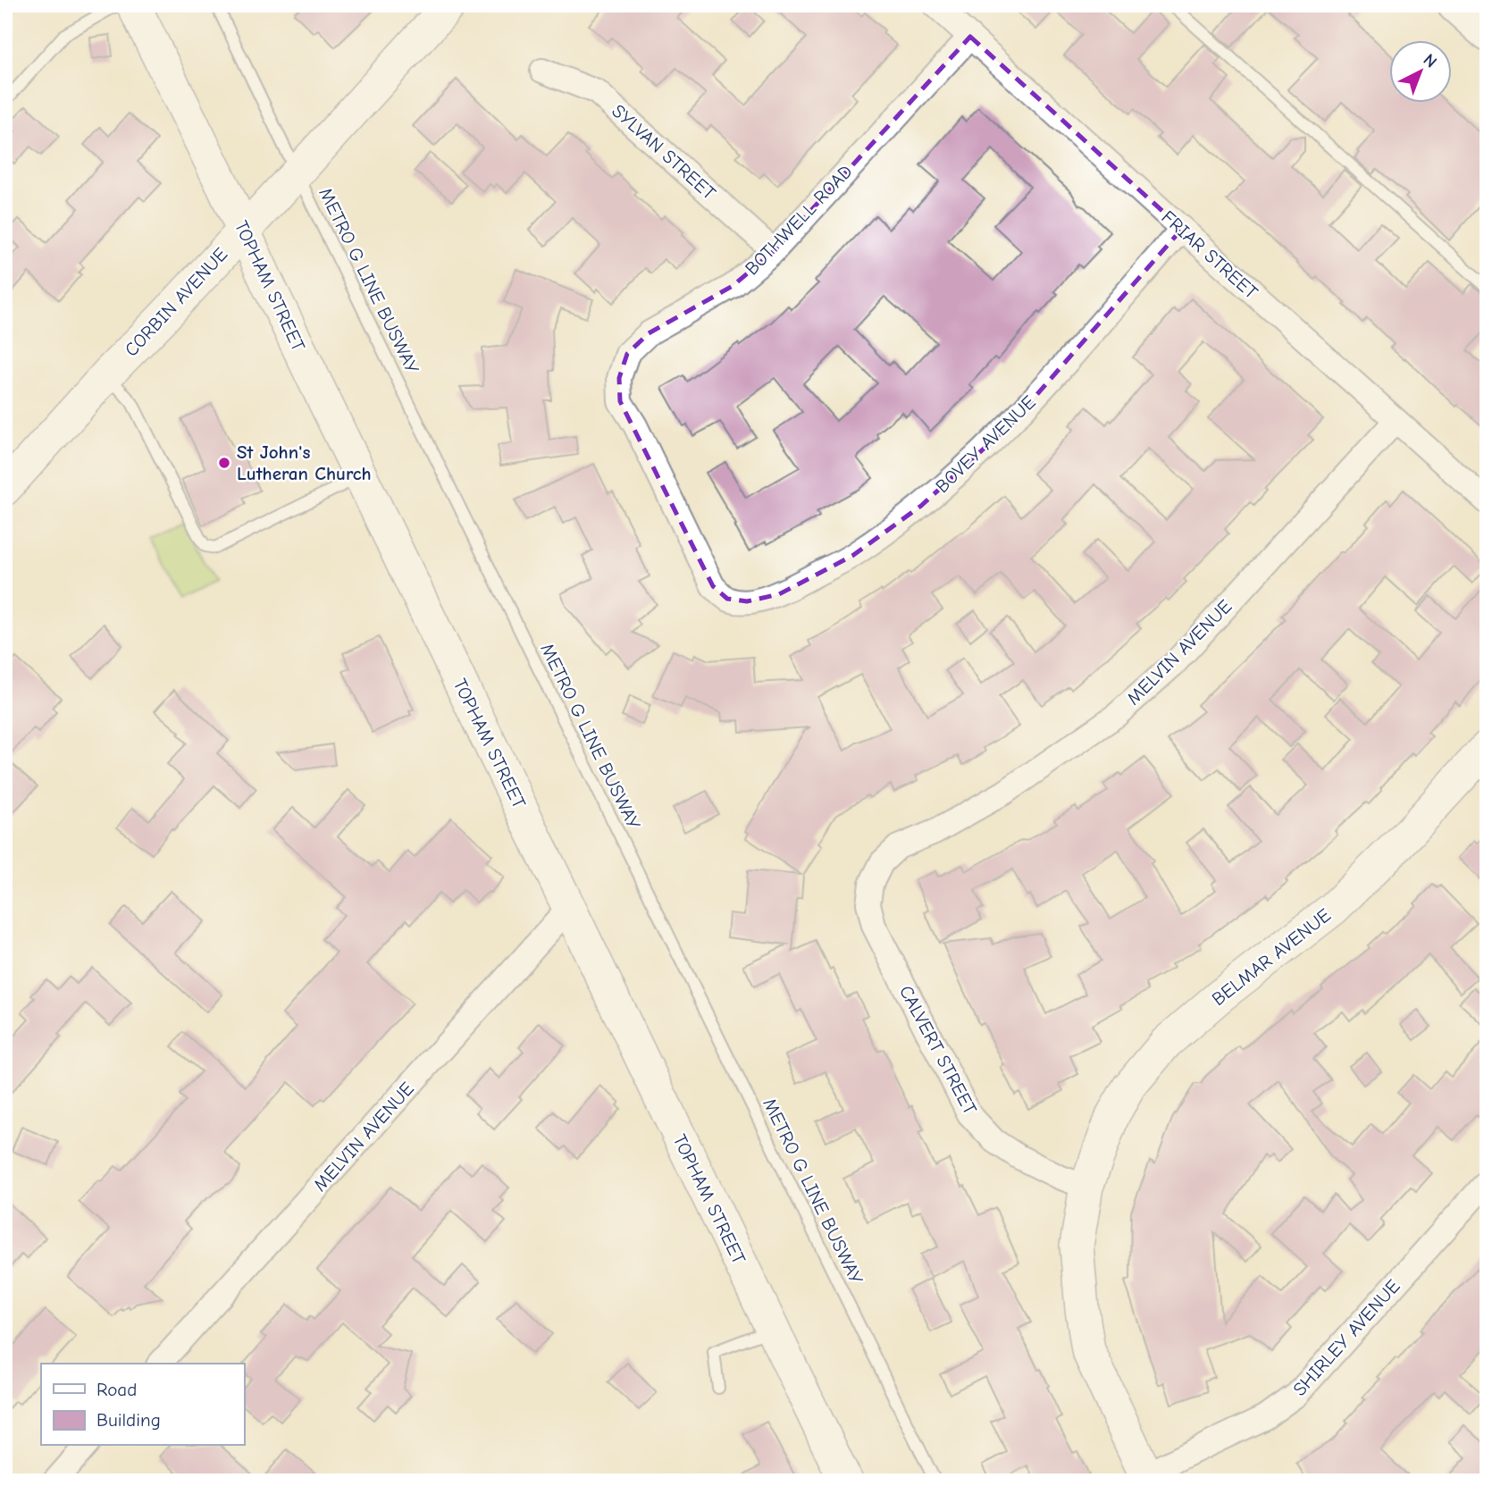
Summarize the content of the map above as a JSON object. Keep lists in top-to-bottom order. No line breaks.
{"streets":{"main road":["TOPHAM STREET","CORBIN AVENUE","BELMAR AVENUE"],"street":["SYLVAN STREET","BOTHWELL ROAD","FRIAR STREET","BOVEY AVENUE","MELVIN AVENUE","CALVERT STREET","SHIRLEY AVENUE"],"lane":["METRO G LINE BUSWAY"]},"crossings":[["SYLVAN STREET","BOTHWELL ROAD"],["BOTHWELL ROAD","FRIAR STREET"],["BOTHWELL ROAD","BOVEY AVENUE"],["FRIAR STREET","BOVEY AVENUE"],["FRIAR STREET","MELVIN AVENUE"],["METRO G LINE BUSWAY","CORBIN AVENUE"],["TOPHAM STREET","CORBIN AVENUE"],["TOPHAM STREET","MELVIN AVENUE"],["MELVIN AVENUE","CALVERT STREET"],["BELMAR AVENUE","CALVERT STREET"]],"places":["St John's Lutheran Church"],"legend":["Road","Building"],"north":"top right"}
